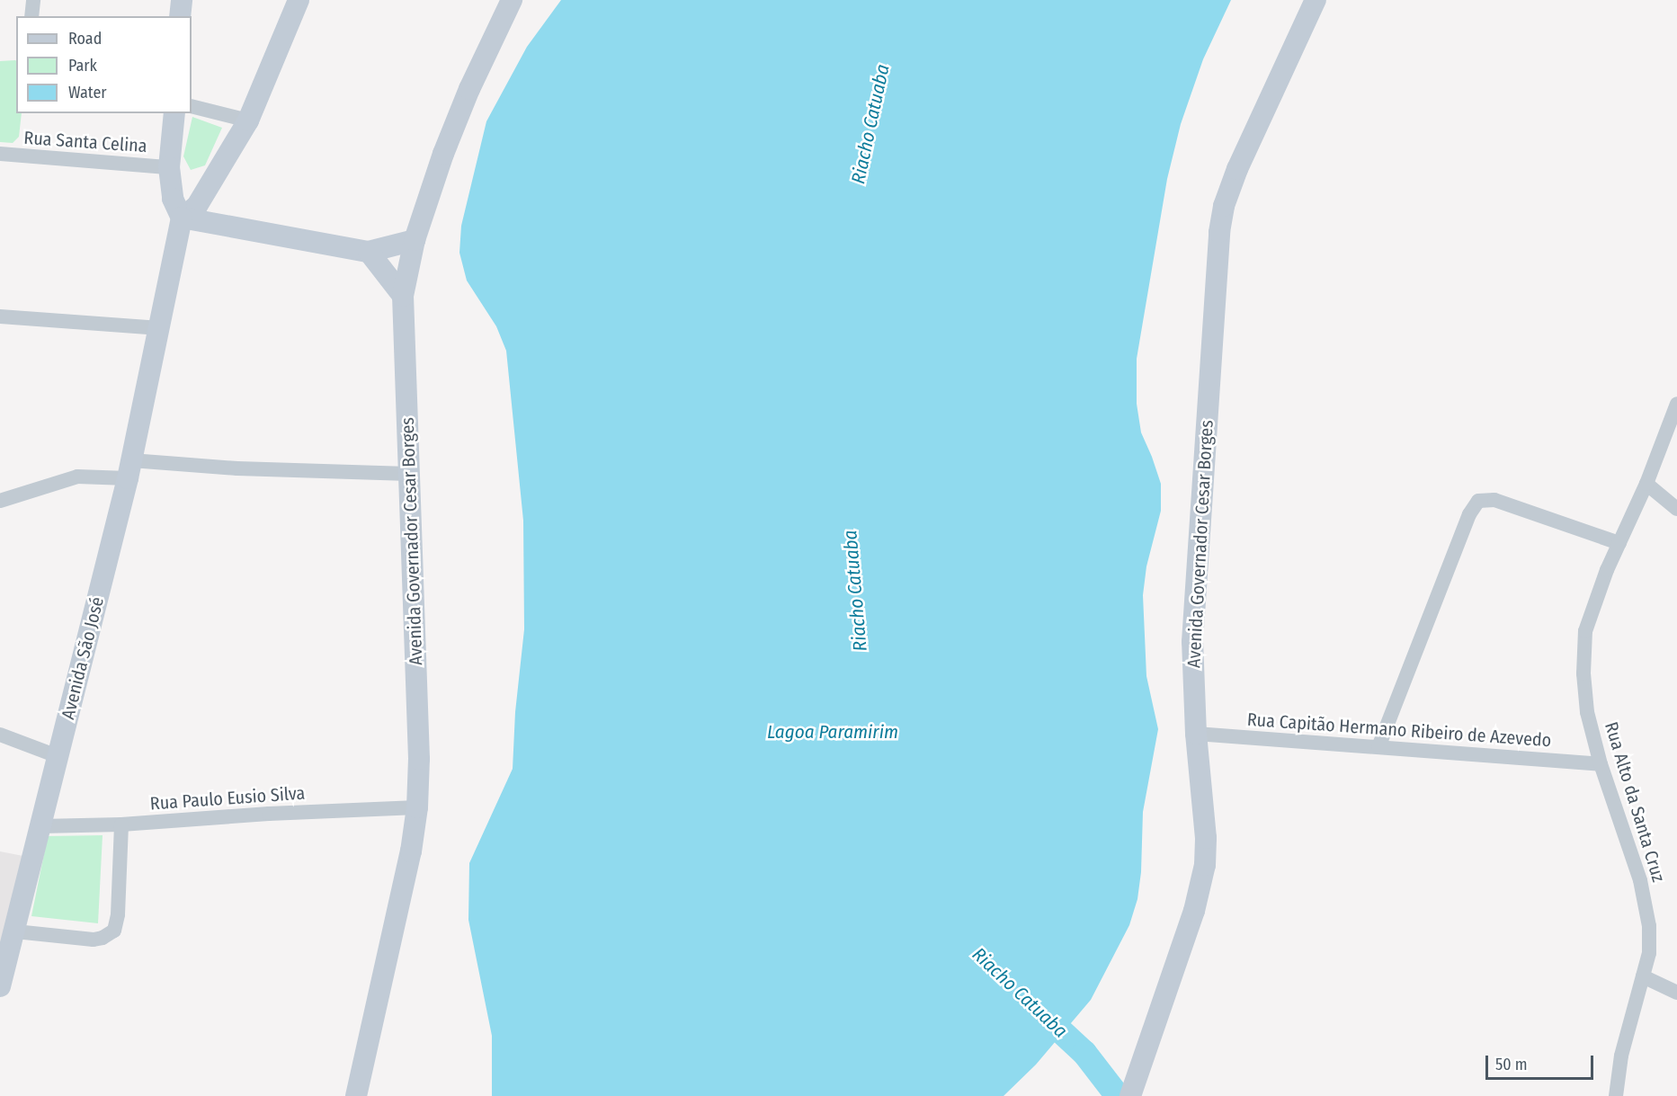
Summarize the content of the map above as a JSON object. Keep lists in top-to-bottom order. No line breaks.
{"streets":{"street":["Rua Santa Celina","Avenida Governador Cesar Borges","Avenida São José","Rua Capitão Hermano Ribeiro de Azevedo","Rua Paulo Eusio Silva","Rua Alto da Santa Cruz"]},"crossings":[["Avenida Governador Cesar Borges","Rua Capitão Hermano Ribeiro de Azevedo"],["Avenida Governador Cesar Borges","Rua Paulo Eusio Silva"],["Avenida São José","Rua Paulo Eusio Silva"],["Rua Capitão Hermano Ribeiro de Azevedo","Rua Alto da Santa Cruz"]],"water":["Riacho Catuaba","Lagoa Paramirim"],"legend":["Road","Park","Water"],"scale_bar":"50 m"}
